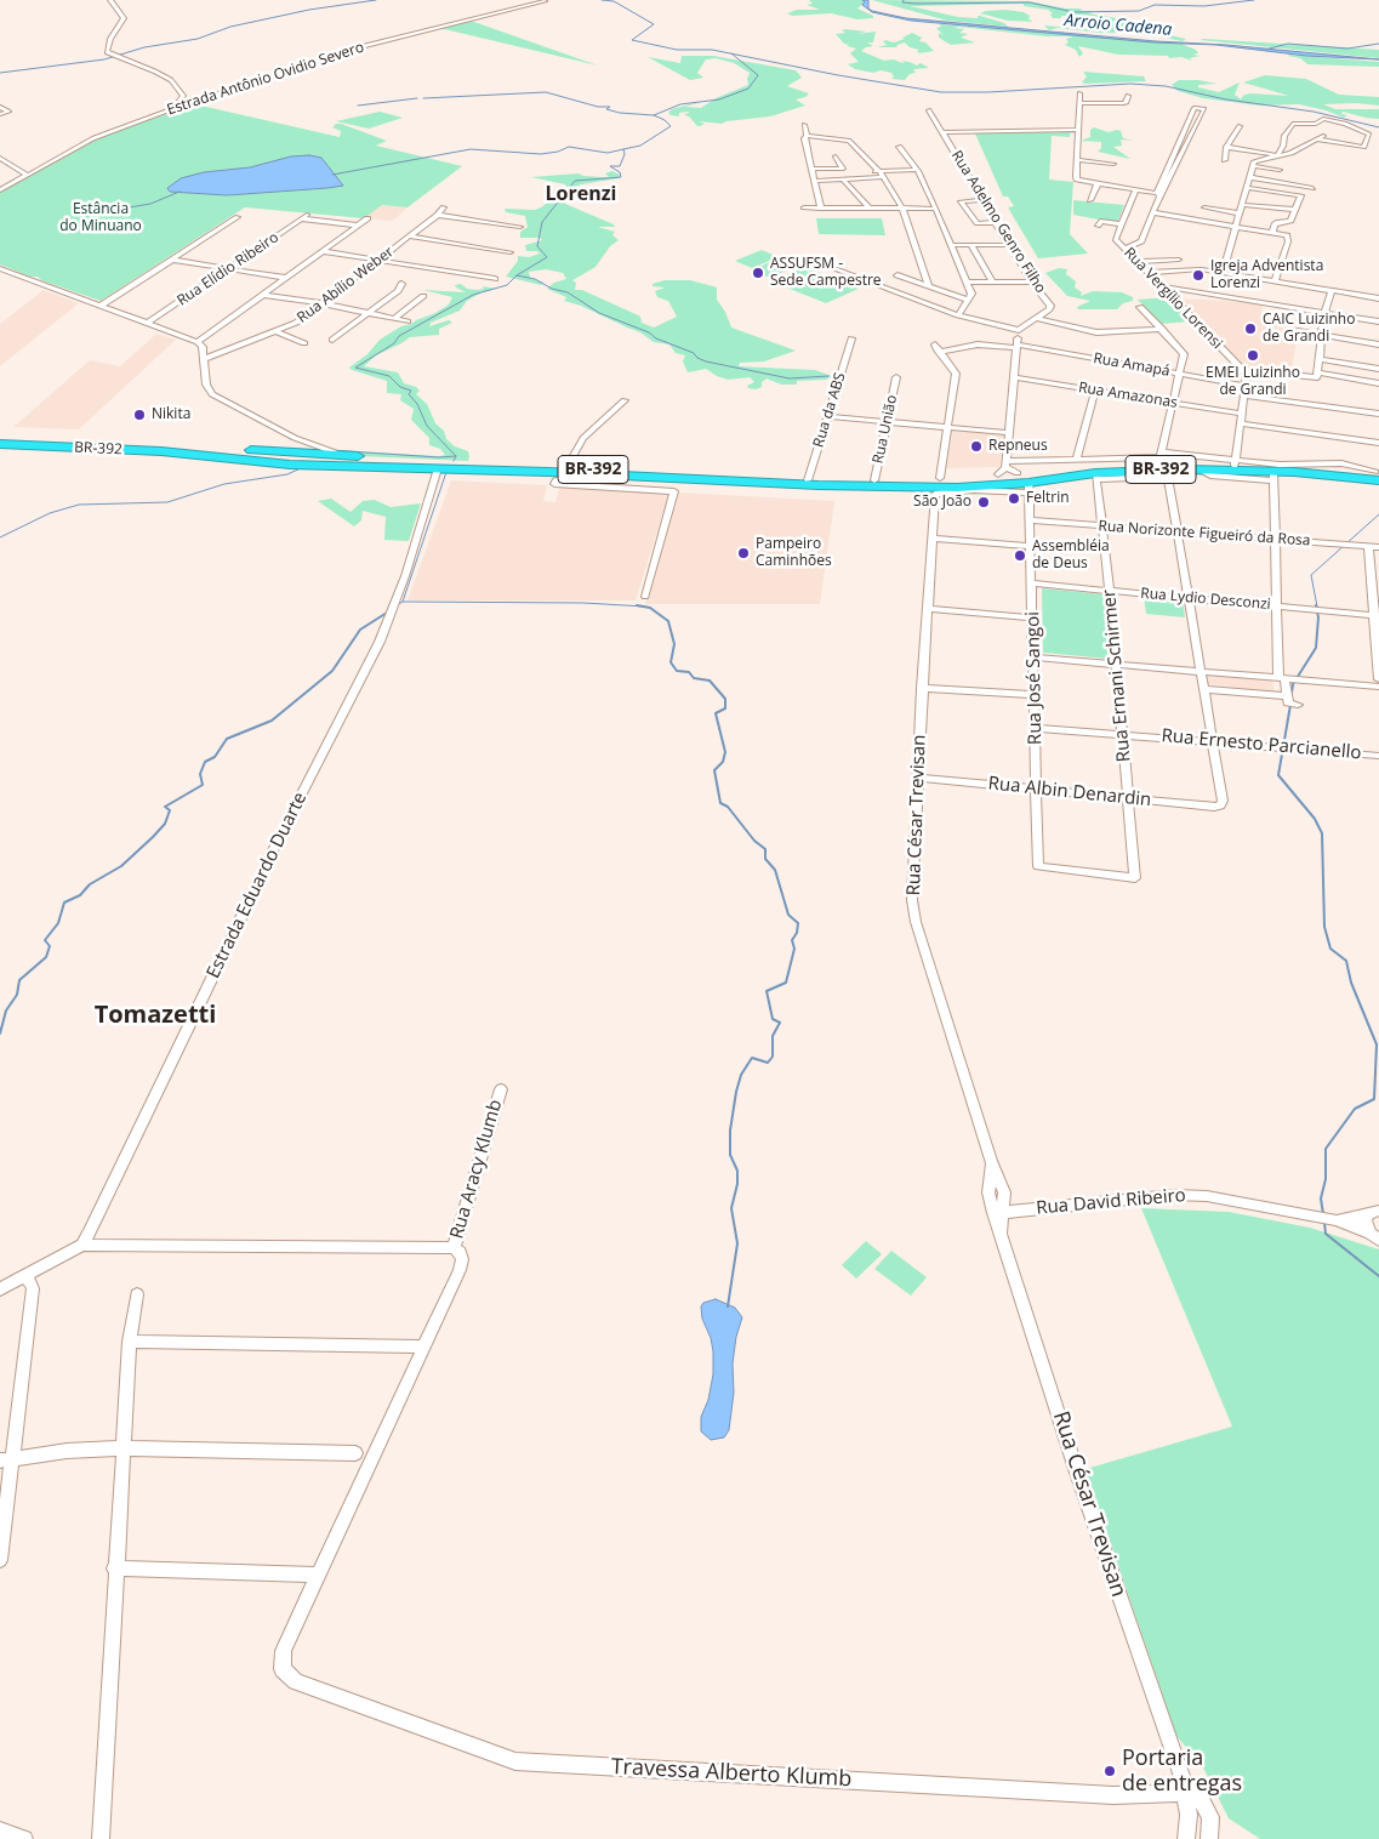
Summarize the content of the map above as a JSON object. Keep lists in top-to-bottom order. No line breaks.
{"streets":{"highway":["BR-392"],"street":["Estrada Antônio Ovidio Severo","Rua Adelmo Genro Filho","Rua Elídio Ribeiro","Rua Abílio Weber","Rua Vergílio Lorensi","Rua Amapá","Rua Amazonas","Rua da ABS","Rua União","Rua Norizonte Figueiró da Rosa","Rua Lydio Desconzi","Rua Ernani Schirmer","Rua José Sangoi","Rua Ernesto Parcianello","Rua Albin Denardin","Rua César Trevisan","Estrada Eduardo Duarte","Rua Aracy Klumb","Rua David Ribeiro","Travessa Alberto Klumb"]},"crossings":[["Rua Amapá","Rua César Trevisan"],["Rua da ABS","BR-392"],["Rua União","BR-392"],["BR-392","Rua Ernani Schirmer"],["BR-392","Rua José Sangoi"],["BR-392","Rua César Trevisan"],["BR-392","Estrada Eduardo Duarte"],["Rua Norizonte Figueiró da Rosa","Rua Ernani Schirmer"],["Rua Norizonte Figueiró da Rosa","Rua José Sangoi"],["Rua Lydio Desconzi","Rua Ernani Schirmer"],["Rua Lydio Desconzi","Rua José Sangoi"],["Rua Ernani Schirmer","Rua José Sangoi"],["Rua Ernani Schirmer","Rua Ernesto Parcianello"],["Rua Ernani Schirmer","Rua Albin Denardin"],["Rua José Sangoi","Rua Ernesto Parcianello"],["Rua José Sangoi","Rua Albin Denardin"],["Rua Ernesto Parcianello","Rua Albin Denardin"],["Rua Albin Denardin","Rua César Trevisan"],["Rua César Trevisan","Rua David Ribeiro"],["Rua César Trevisan","Travessa Alberto Klumb"]],"districts":["Lorenzi","Tomazetti"],"water":["Arroio Cadena"],"parks":["Estância do Minuano"],"places":["ASSUFSM - Sede Campestre","Igreja Adventista Lorenzi","CAIC Luizinho de Grandi","EMEI Luizinho de Grandi","Nikita","Repneus","Feltrin","São João","Pampeiro Caminhões","Assembléia de Deus","Portaria de entregas"]}
